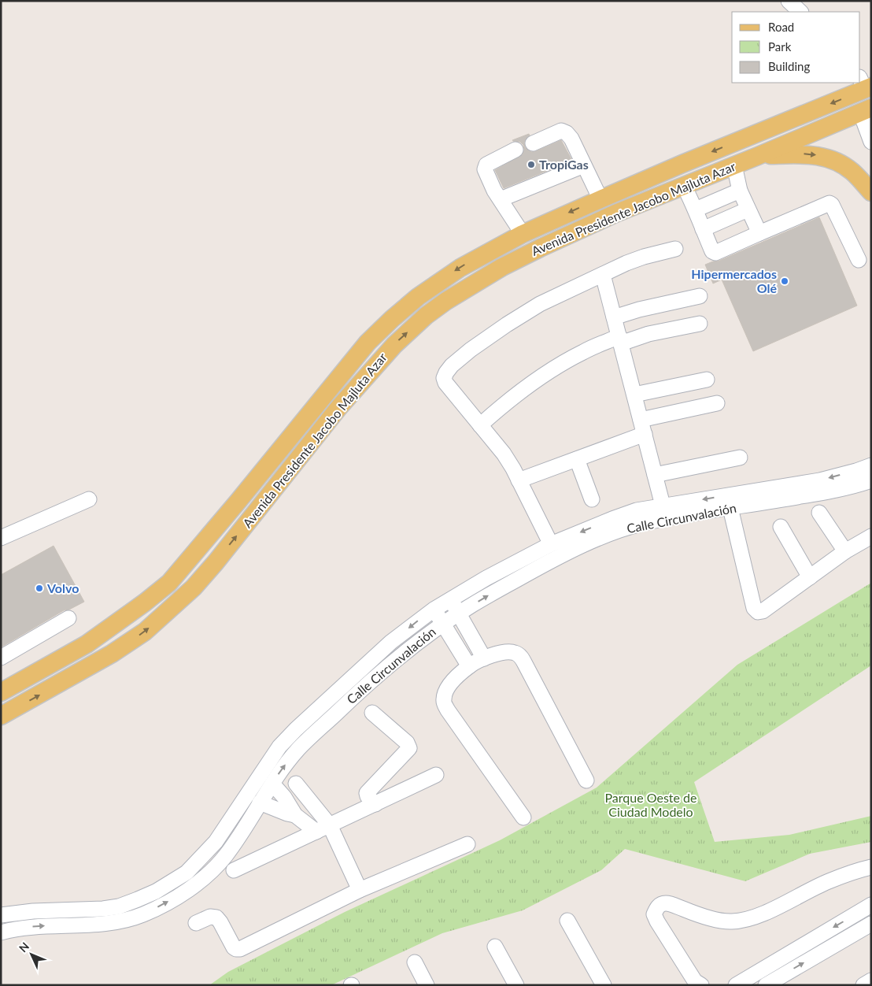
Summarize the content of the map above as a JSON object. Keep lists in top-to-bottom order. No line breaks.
{"streets":{"main road":["Avenida Presidente Jacobo Majluta Azar"],"street":["Calle Circunvalación"]},"parks":["Parque Oeste de Ciudad Modelo"],"places":["TropiGas","Hipermercados Olé","Volvo"],"legend":["Road","Park","Building"],"north":"top left"}
